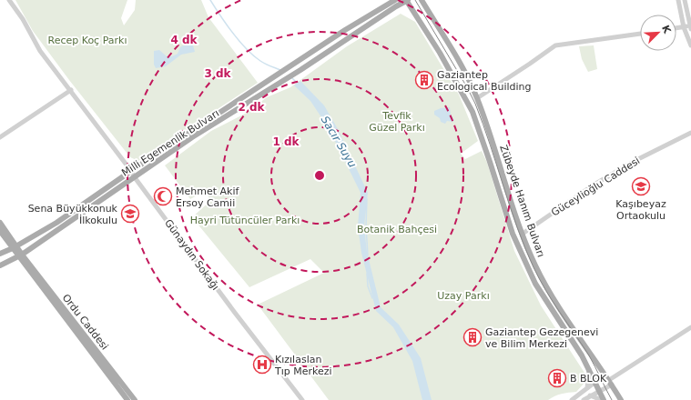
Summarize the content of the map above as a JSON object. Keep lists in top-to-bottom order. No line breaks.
{"streets":{"main road":["Milli Egemenlik Bulvarı","Zübeyde Hanım Bulvarı","Ordu Caddesi"],"street":["Güceylioğlu Caddesi","Günaydın Sokağı"]},"crossings":[["Milli Egemenlik Bulvarı","Zübeyde Hanım Bulvarı"],["Milli Egemenlik Bulvarı","Günaydın Sokağı"],["Milli Egemenlik Bulvarı","Ordu Caddesi"],["Güceylioğlu Caddesi","Zübeyde Hanım Bulvarı"]],"water":["Sacır Suyu"],"parks":["Recep Koç Parkı","Tevfik Güzel Parkı","Hayri Tütüncüler Parkı","Botanik Bahçesi","Uzay Parkı"],"places":{"building":["Gaziantep Ecological Building","Gaziantep Gezegenevi ve Bilim Merkezi","B BLOK"],"school or university":["Kaşıbeyaz Ortaokulu","Sena Büyükkonuk İlkokulu"],"mosque":["Mehmet Akif Ersoy Camii"],"hospital":["Kızılaslan Tıp Merkezi"]},"north":"top right","rings":["4 dk","3 dk","2 dk","1 dk"]}
